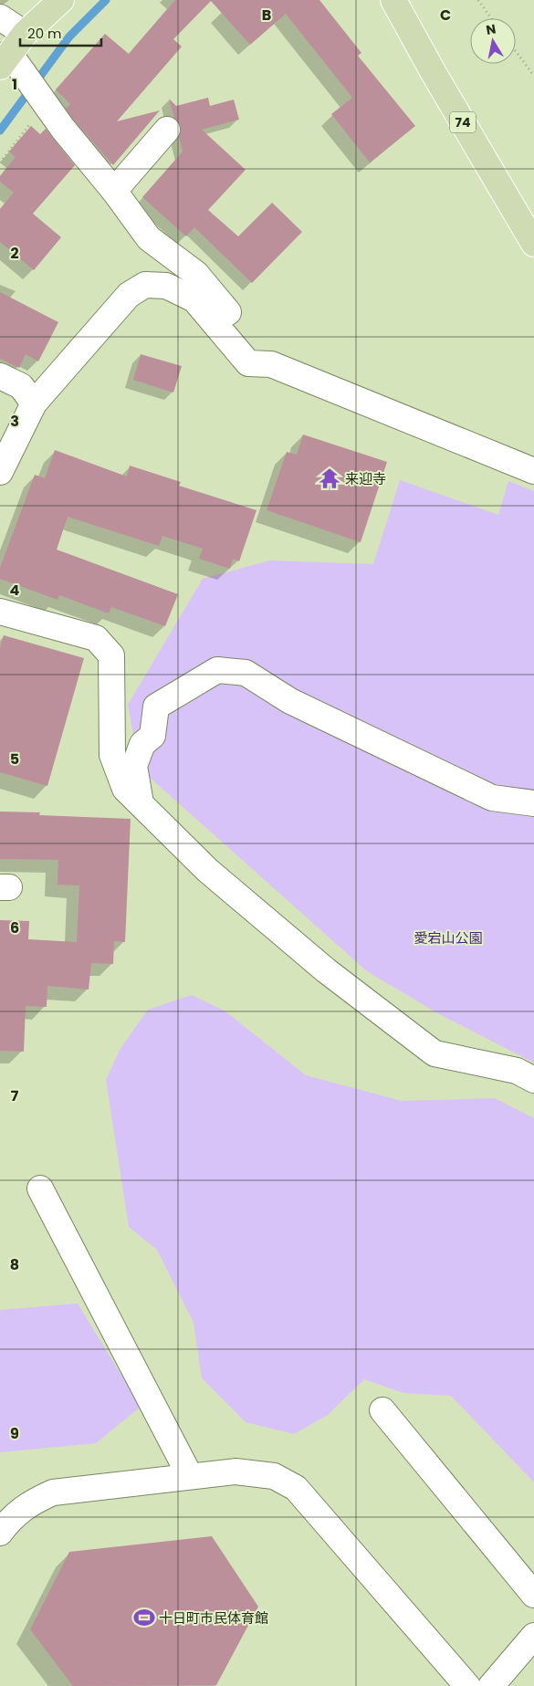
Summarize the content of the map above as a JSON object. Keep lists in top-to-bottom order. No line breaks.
{"streets":{"main road":["74"]},"parks":["愛宕山公園"],"places":{"temple":["来迎寺"],"sports":["十日町市民体育館"]},"scale_bar":"20 m","north":"top","grid":{"columns":["B","C"],"rows":["1","2","3","4","5","6","7","8","9"]}}
